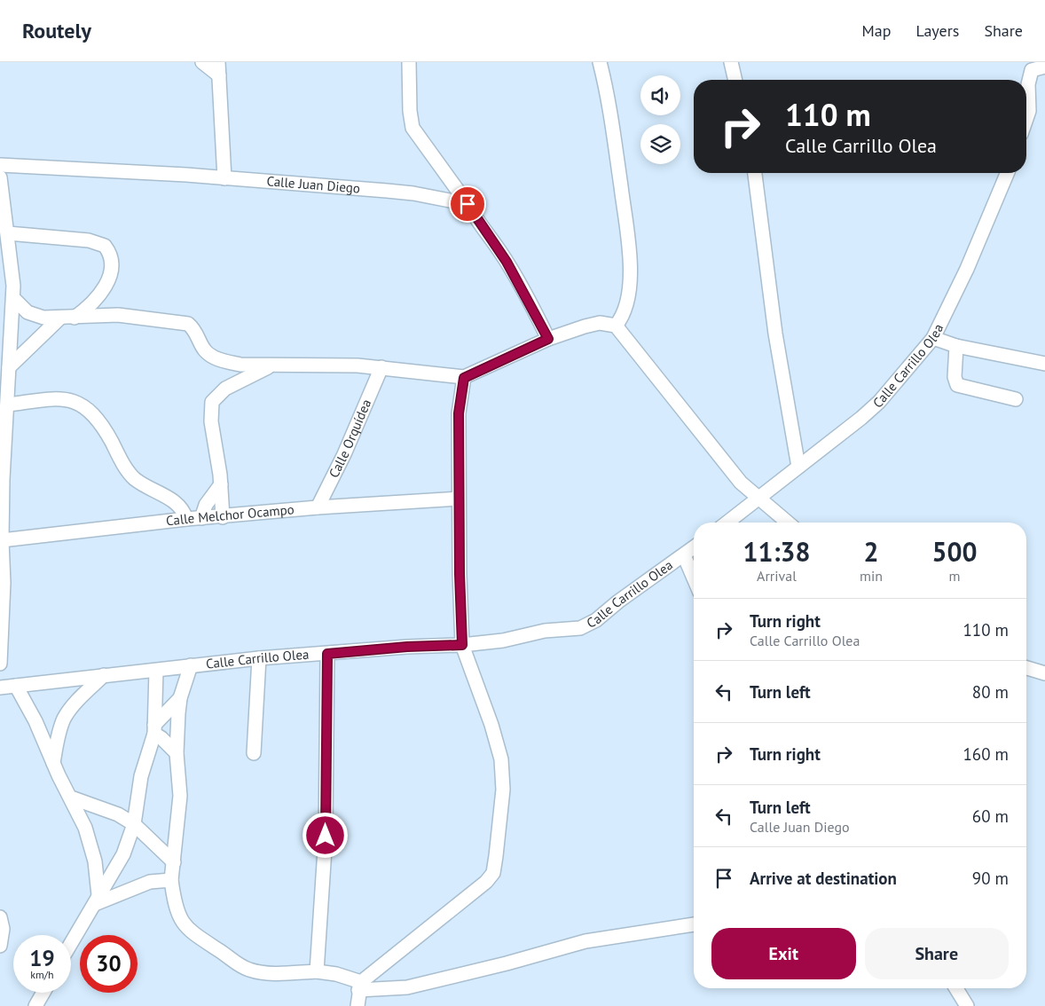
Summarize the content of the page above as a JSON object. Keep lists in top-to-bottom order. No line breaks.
{"streets":{"street":["Calle Juan Diego","Calle Carrillo Olea","Calle Orquídea","Calle Melchor Ocampo"]},"crossings":[["Calle Orquídea","Calle Melchor Ocampo"]],"page":{"header":"Routely","nav":["Map","Layers","Share"],"turn":["110 m","Calle Carrillo Olea"],"eta":["11:38","Arrival","2","min","500","m"],"list":[{"name":"Turn right","note":"Calle Carrillo Olea","value":"110 m"},{"name":"Turn left","value":"80 m"},{"name":"Turn right","value":"160 m"},{"name":"Turn left","note":"Calle Juan Diego","value":"60 m"},{"name":"Arrive at destination","value":"90 m"}],"buttons":["Exit","Share"],"speed":"19 km/h","limit":"30"}}
